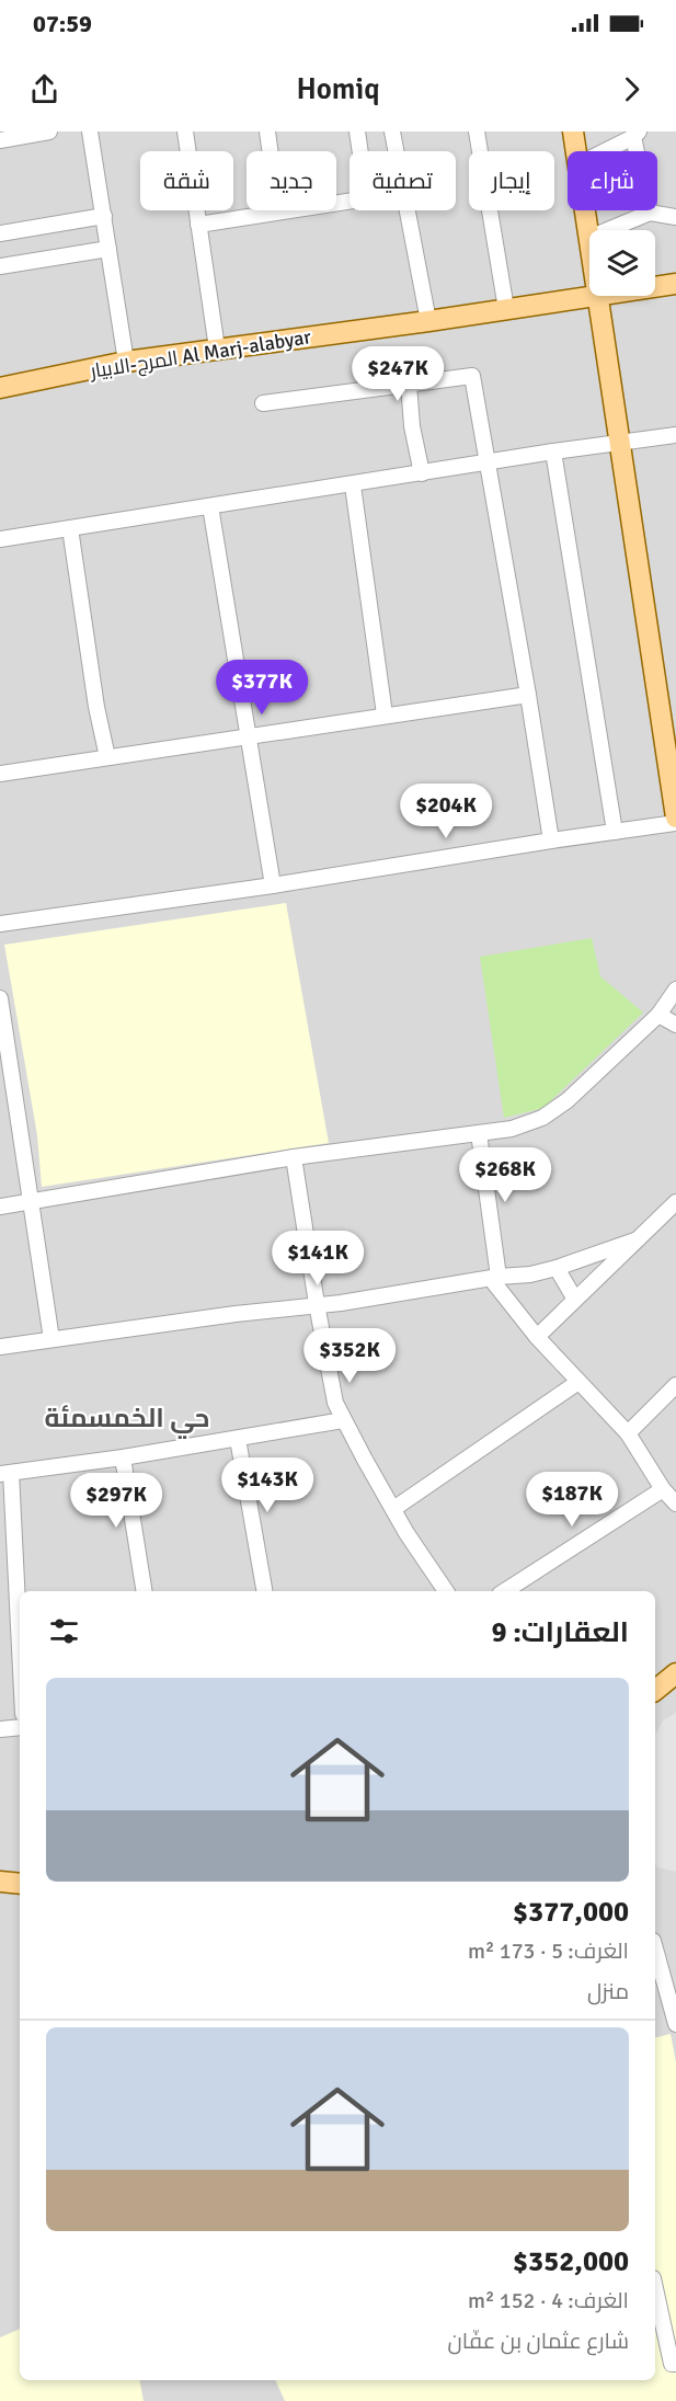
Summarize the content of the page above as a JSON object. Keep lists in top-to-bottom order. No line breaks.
{"streets":{"main road":["المرج-الابيار Al Marj-alabyar"]},"districts":["حي الخمسمئة"],"page":{"status":"07:59","header":"Homiq","chip":["شراء","إيجار","تصفية","جديد","شقة"],"price":["$247K","$377K","$204K","$268K","$141K","$352K","$143K","$187K","$297K"],"heading":"العقارات: 9","list":[{"name":"$377,000","note":"الغرف: 5 · 173 m² · منزل"},{"name":"$352,000","note":"الغرف: 4 · 152 m² · شارع عثمان بن عفّان"}]}}
